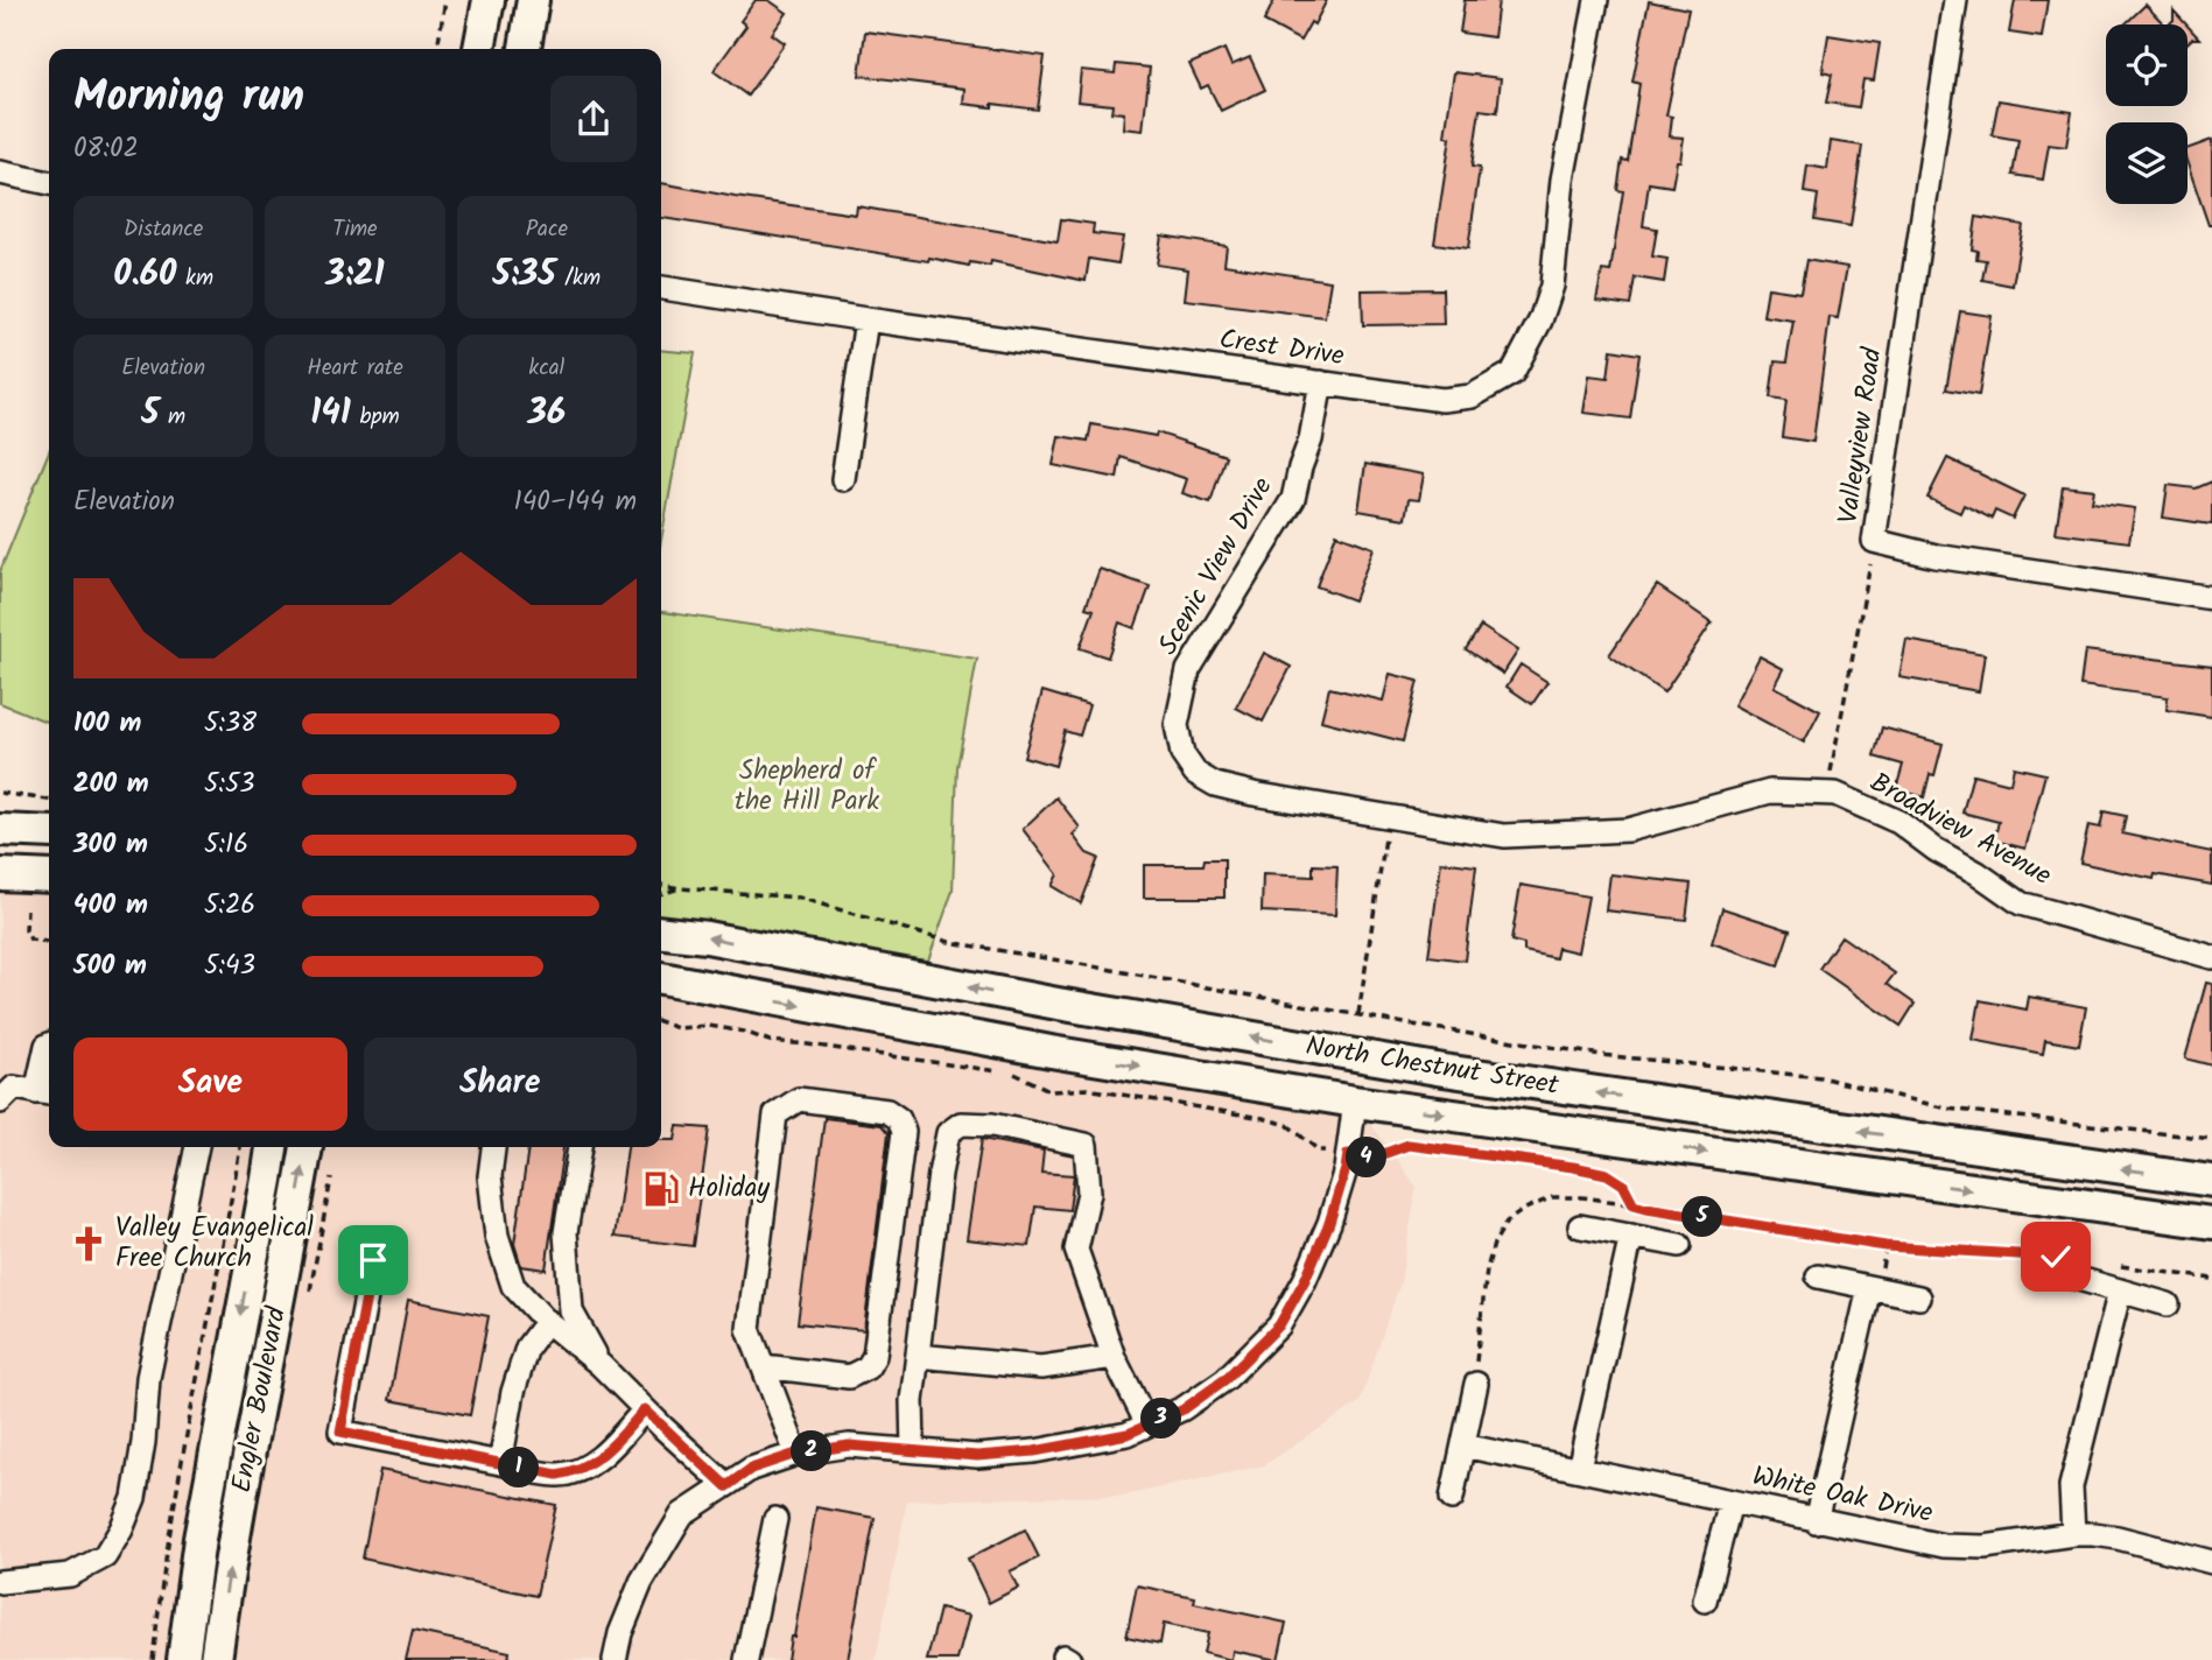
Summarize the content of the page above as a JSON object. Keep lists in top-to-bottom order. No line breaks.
{"streets":{"main road":["North Chestnut Street","Engler Boulevard"],"street":["Crest Drive","Valleyview Road","Scenic View Drive","Broadview Avenue","White Oak Drive"]},"crossings":[["Crest Drive","Scenic View Drive"],["Scenic View Drive","Broadview Avenue"]],"parks":["Shepherd of the Hill Park"],"places":{"fuel station":["Holiday"],"church":["Valley Evangelical Free Church"]},"page":{"heading":["Morning run","08:02"],"stats":[["Distance","0.60 km"],["Time","3:21"],["Pace","5:35 /km"],["Elevation","5 m"],["Heart rate","141 bpm"],["kcal","36"]],"chart":["Elevation","140–144 m"],"list":[{"name":"100 m","note":"5:38"},{"name":"200 m","note":"5:53"},{"name":"300 m","note":"5:16"},{"name":"400 m","note":"5:26"},{"name":"500 m","note":"5:43"}],"buttons":["Save","Share"],"pins":["4","5","3","2","1"]}}
